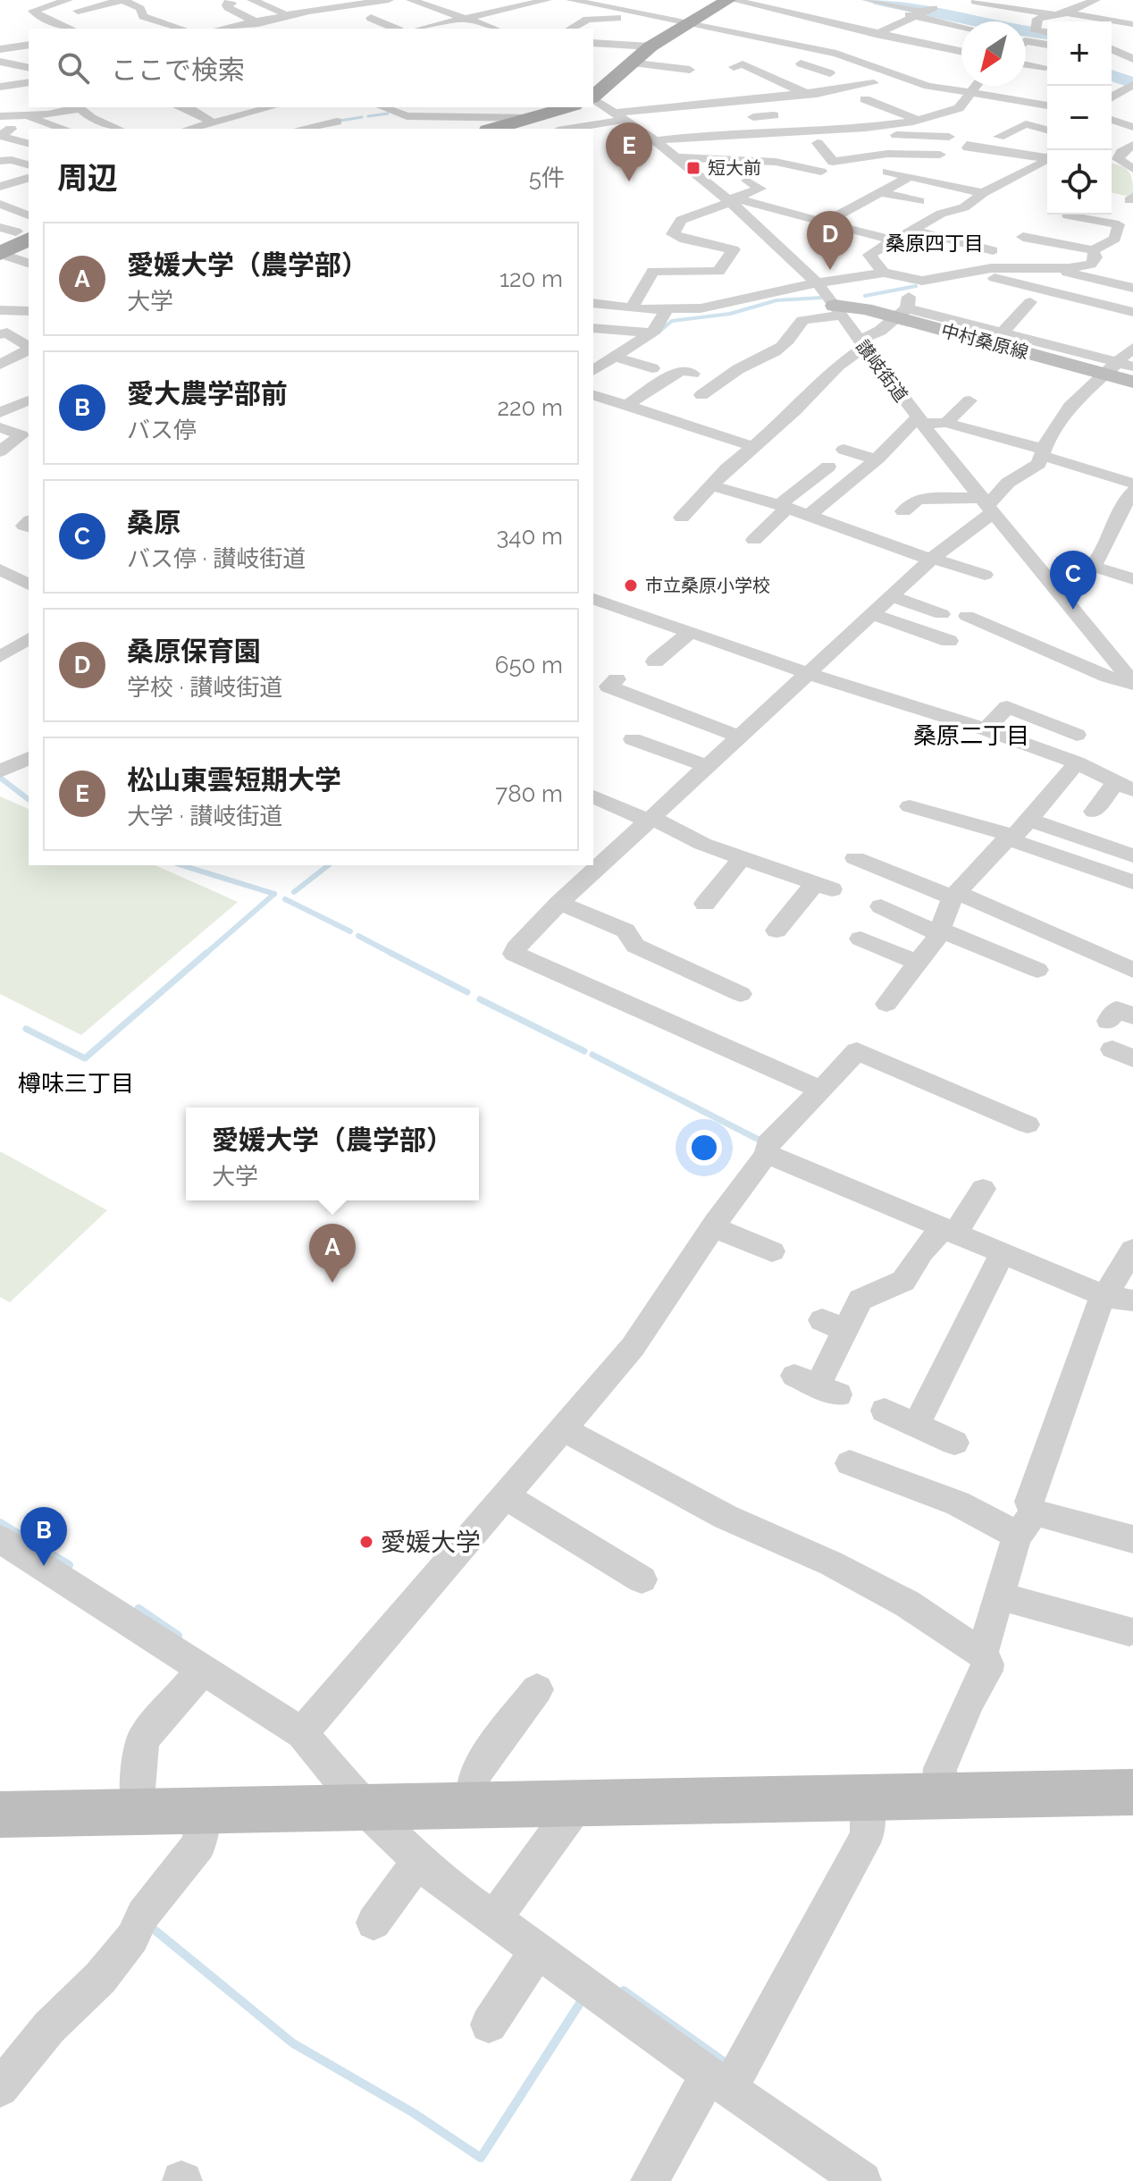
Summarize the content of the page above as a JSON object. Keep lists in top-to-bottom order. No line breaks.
{"streets":{"street":["中村桑原線","讃岐街道"]},"crossings":[["中村桑原線","讃岐街道"]],"districts":["桑原四丁目","桑原二丁目","樽味三丁目"],"places":{"transit":["短大前"],"other":["市立桑原小学校","愛媛大学"]},"north":"bottom left","page":{"map_buttons":["+","−"],"search":"ここで検索","pins":["E","D","C","A","B"],"heading":["周辺","5件"],"list":[{"mark":"A","name":"愛媛大学（農学部）","note":"大学","value":"120 m"},{"mark":"B","name":"愛大農学部前","note":"バス停","value":"220 m"},{"mark":"C","name":"桑原","note":"バス停 · 讃岐街道","value":"340 m"},{"mark":"D","name":"桑原保育園","note":"学校 · 讃岐街道","value":"650 m"},{"mark":"E","name":"松山東雲短期大学","note":"大学 · 讃岐街道","value":"780 m"}],"popup":["愛媛大学（農学部）","大学"]}}
